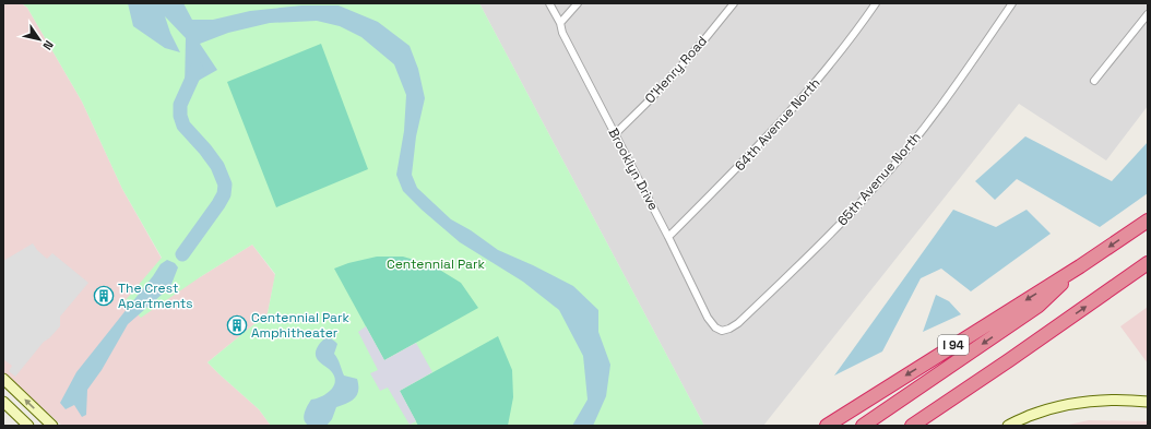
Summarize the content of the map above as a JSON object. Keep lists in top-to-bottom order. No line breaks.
{"streets":{"highway":["I 94"],"street":["O'Henry Road","64th Avenue North","Brooklyn Drive","65th Avenue North"]},"crossings":[["O'Henry Road","Brooklyn Drive"],["64th Avenue North","Brooklyn Drive"],["Brooklyn Drive","65th Avenue North"]],"parks":["Centennial Park"],"places":{"building":["The Crest Apartments","Centennial Park Amphitheater"]},"north":"bottom right"}
